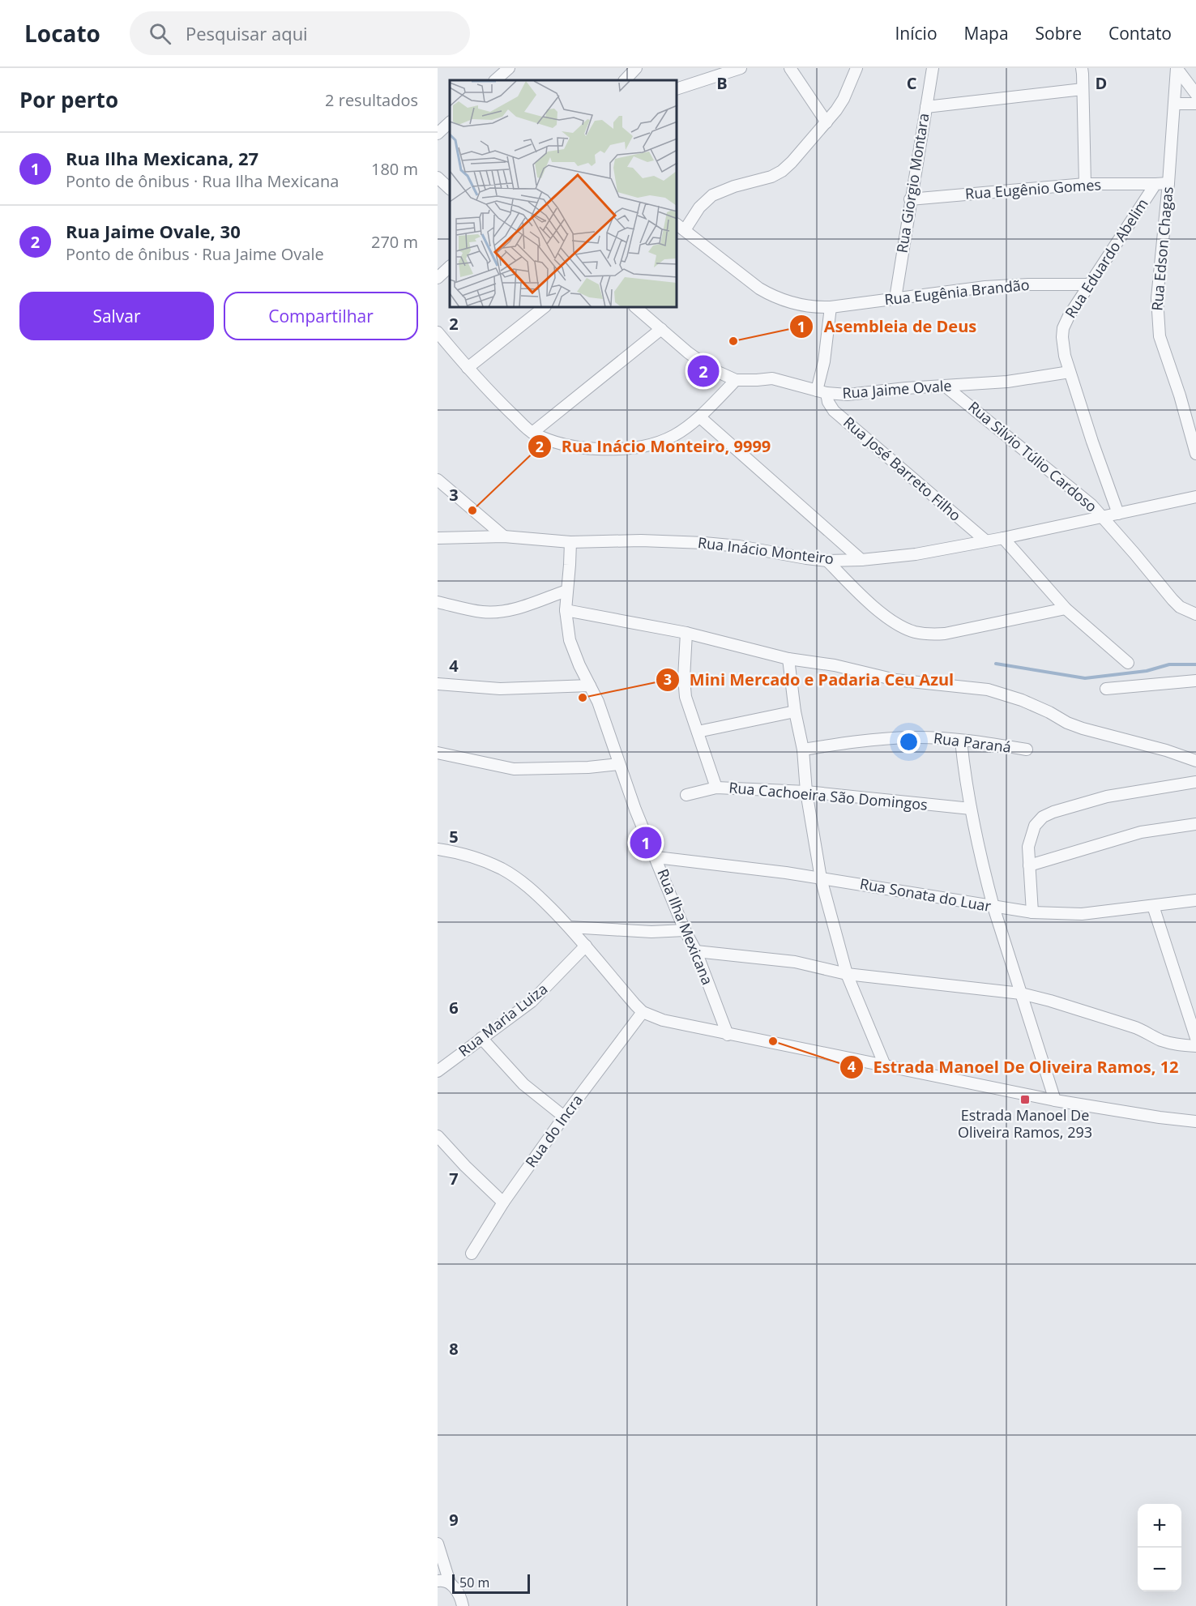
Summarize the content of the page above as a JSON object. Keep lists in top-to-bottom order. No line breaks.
{"streets":{"street":["Rua Giorgio Montara","Rua Eugênio Gomes","Rua Edson Chagas","Rua Eduardo Abelim","Rua Eugênia Brandão","Rua Jaime Ovale","Rua Silvio Túlio Cardoso","Rua José Barreto Filho","Rua Inácio Monteiro","Rua Paraná","Rua Cachoeira São Domingos","Rua Sonata do Luar","Rua Ilha Mexicana","Rua Maria Luiza","Rua do Incra"]},"crossings":[["Rua Giorgio Montara","Rua Eugênio Gomes"],["Rua Giorgio Montara","Rua Eugênia Brandão"],["Rua Eugênio Gomes","Rua Eduardo Abelim"],["Rua Edson Chagas","Rua Eduardo Abelim"],["Rua Eduardo Abelim","Rua Eugênia Brandão"],["Rua Eduardo Abelim","Rua Jaime Ovale"],["Rua Eduardo Abelim","Rua Inácio Monteiro"],["Rua Jaime Ovale","Rua Silvio Túlio Cardoso"],["Rua Jaime Ovale","Rua José Barreto Filho"],["Rua Silvio Túlio Cardoso","Rua Inácio Monteiro"],["Rua José Barreto Filho","Rua Inácio Monteiro"],["Rua Inácio Monteiro","Rua Ilha Mexicana"],["Rua Sonata do Luar","Rua Ilha Mexicana"]],"places":{"other":["Asembleia de Deus","Rua Inácio Monteiro, 9999","Mini Mercado e Padaria Ceu Azul","Estrada Manoel De Oliveira Ramos, 12"],"transit":["Estrada Manoel De Oliveira Ramos, 293"]},"scale_bar":"50 m","page":{"header":"Locato","search":"Pesquisar aqui","nav":["Início","Mapa","Sobre","Contato"],"heading":["Por perto","2 resultados"],"list":[{"mark":"1","name":"Rua Ilha Mexicana, 27","note":"Ponto de ônibus · Rua Ilha Mexicana","value":"180 m"},{"mark":"2","name":"Rua Jaime Ovale, 30","note":"Ponto de ônibus · Rua Jaime Ovale","value":"270 m"}],"buttons":["Salvar","Compartilhar"],"pins":["2","1"],"map_buttons":["+","−"],"scale":"50 m"},"grid":{"columns":["B","C","D"],"rows":["2","3","4","5","6","7","8","9"]}}
